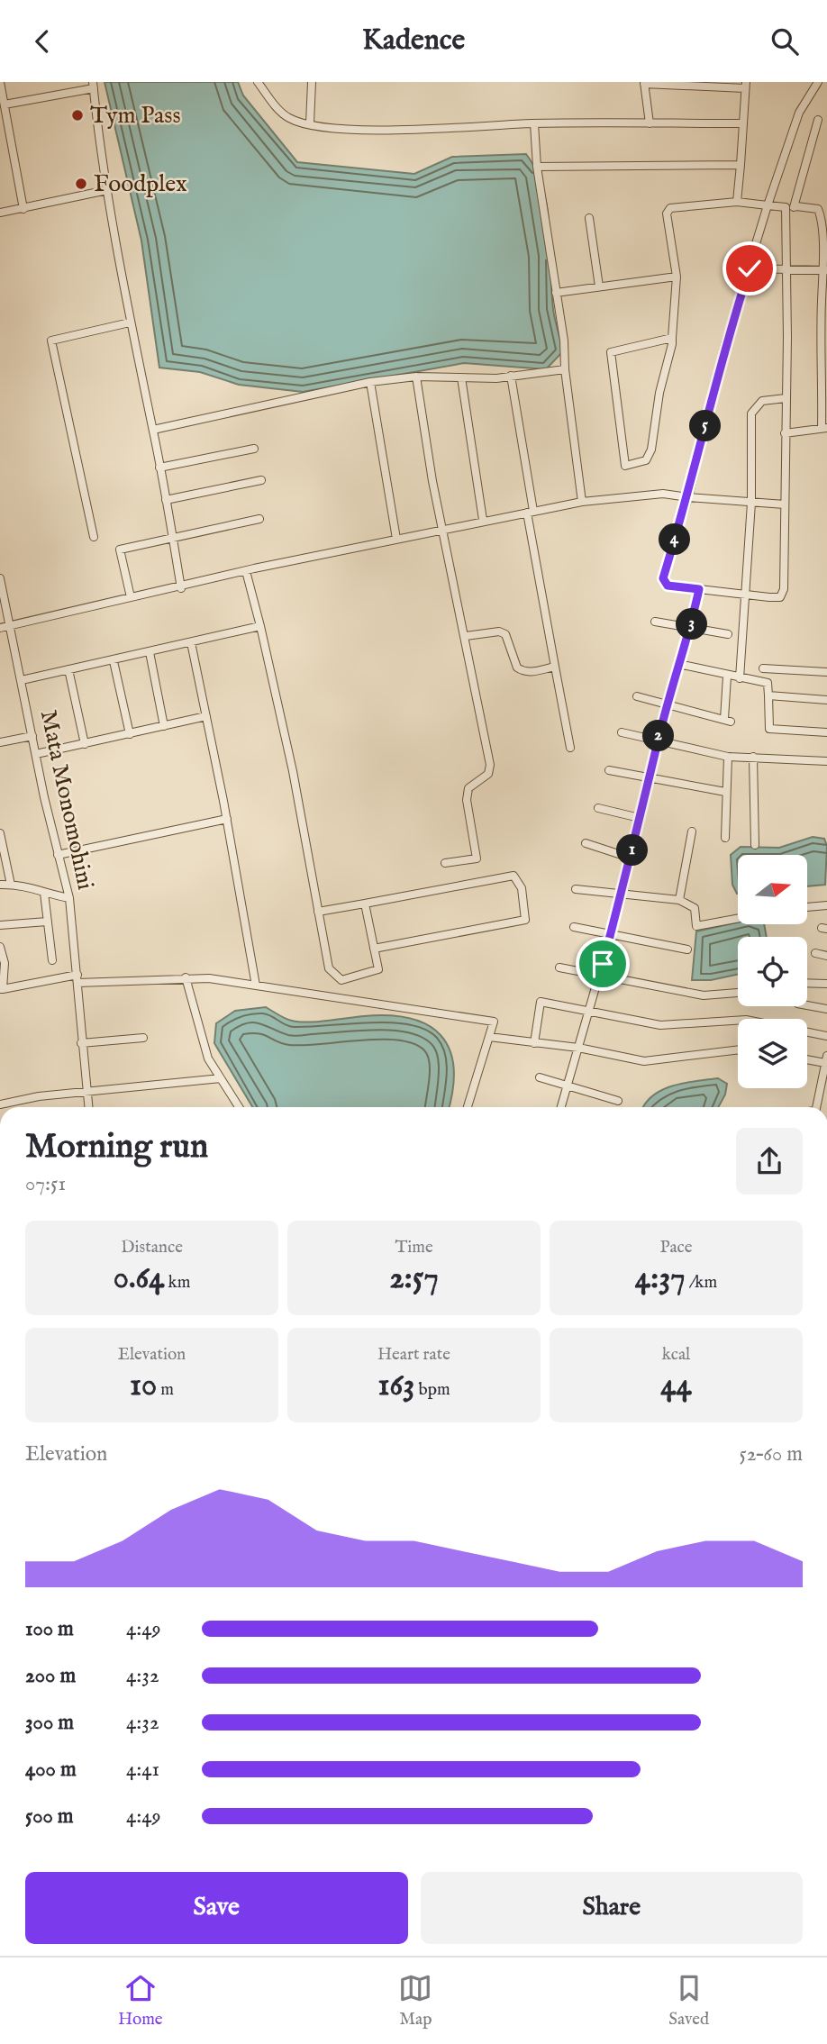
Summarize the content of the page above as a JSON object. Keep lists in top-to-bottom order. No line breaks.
{"streets":{"street":["Mata Monomohini"]},"places":["Tym Pass","Foodplex"],"north":"right","page":{"header":"Kadence","pins":["5","4","3","2","1"],"heading":["Morning run","07:51"],"stats":[["Distance","0.64 km"],["Time","2:57"],["Pace","4:37 /km"],["Elevation","10 m"],["Heart rate","163 bpm"],["kcal","44"]],"chart":["Elevation","52–60 m"],"list":[{"name":"100 m","note":"4:49"},{"name":"200 m","note":"4:32"},{"name":"300 m","note":"4:32"},{"name":"400 m","note":"4:41"},{"name":"500 m","note":"4:49"}],"buttons":["Save","Share"],"tabs":["Home","Map","Saved"]}}
